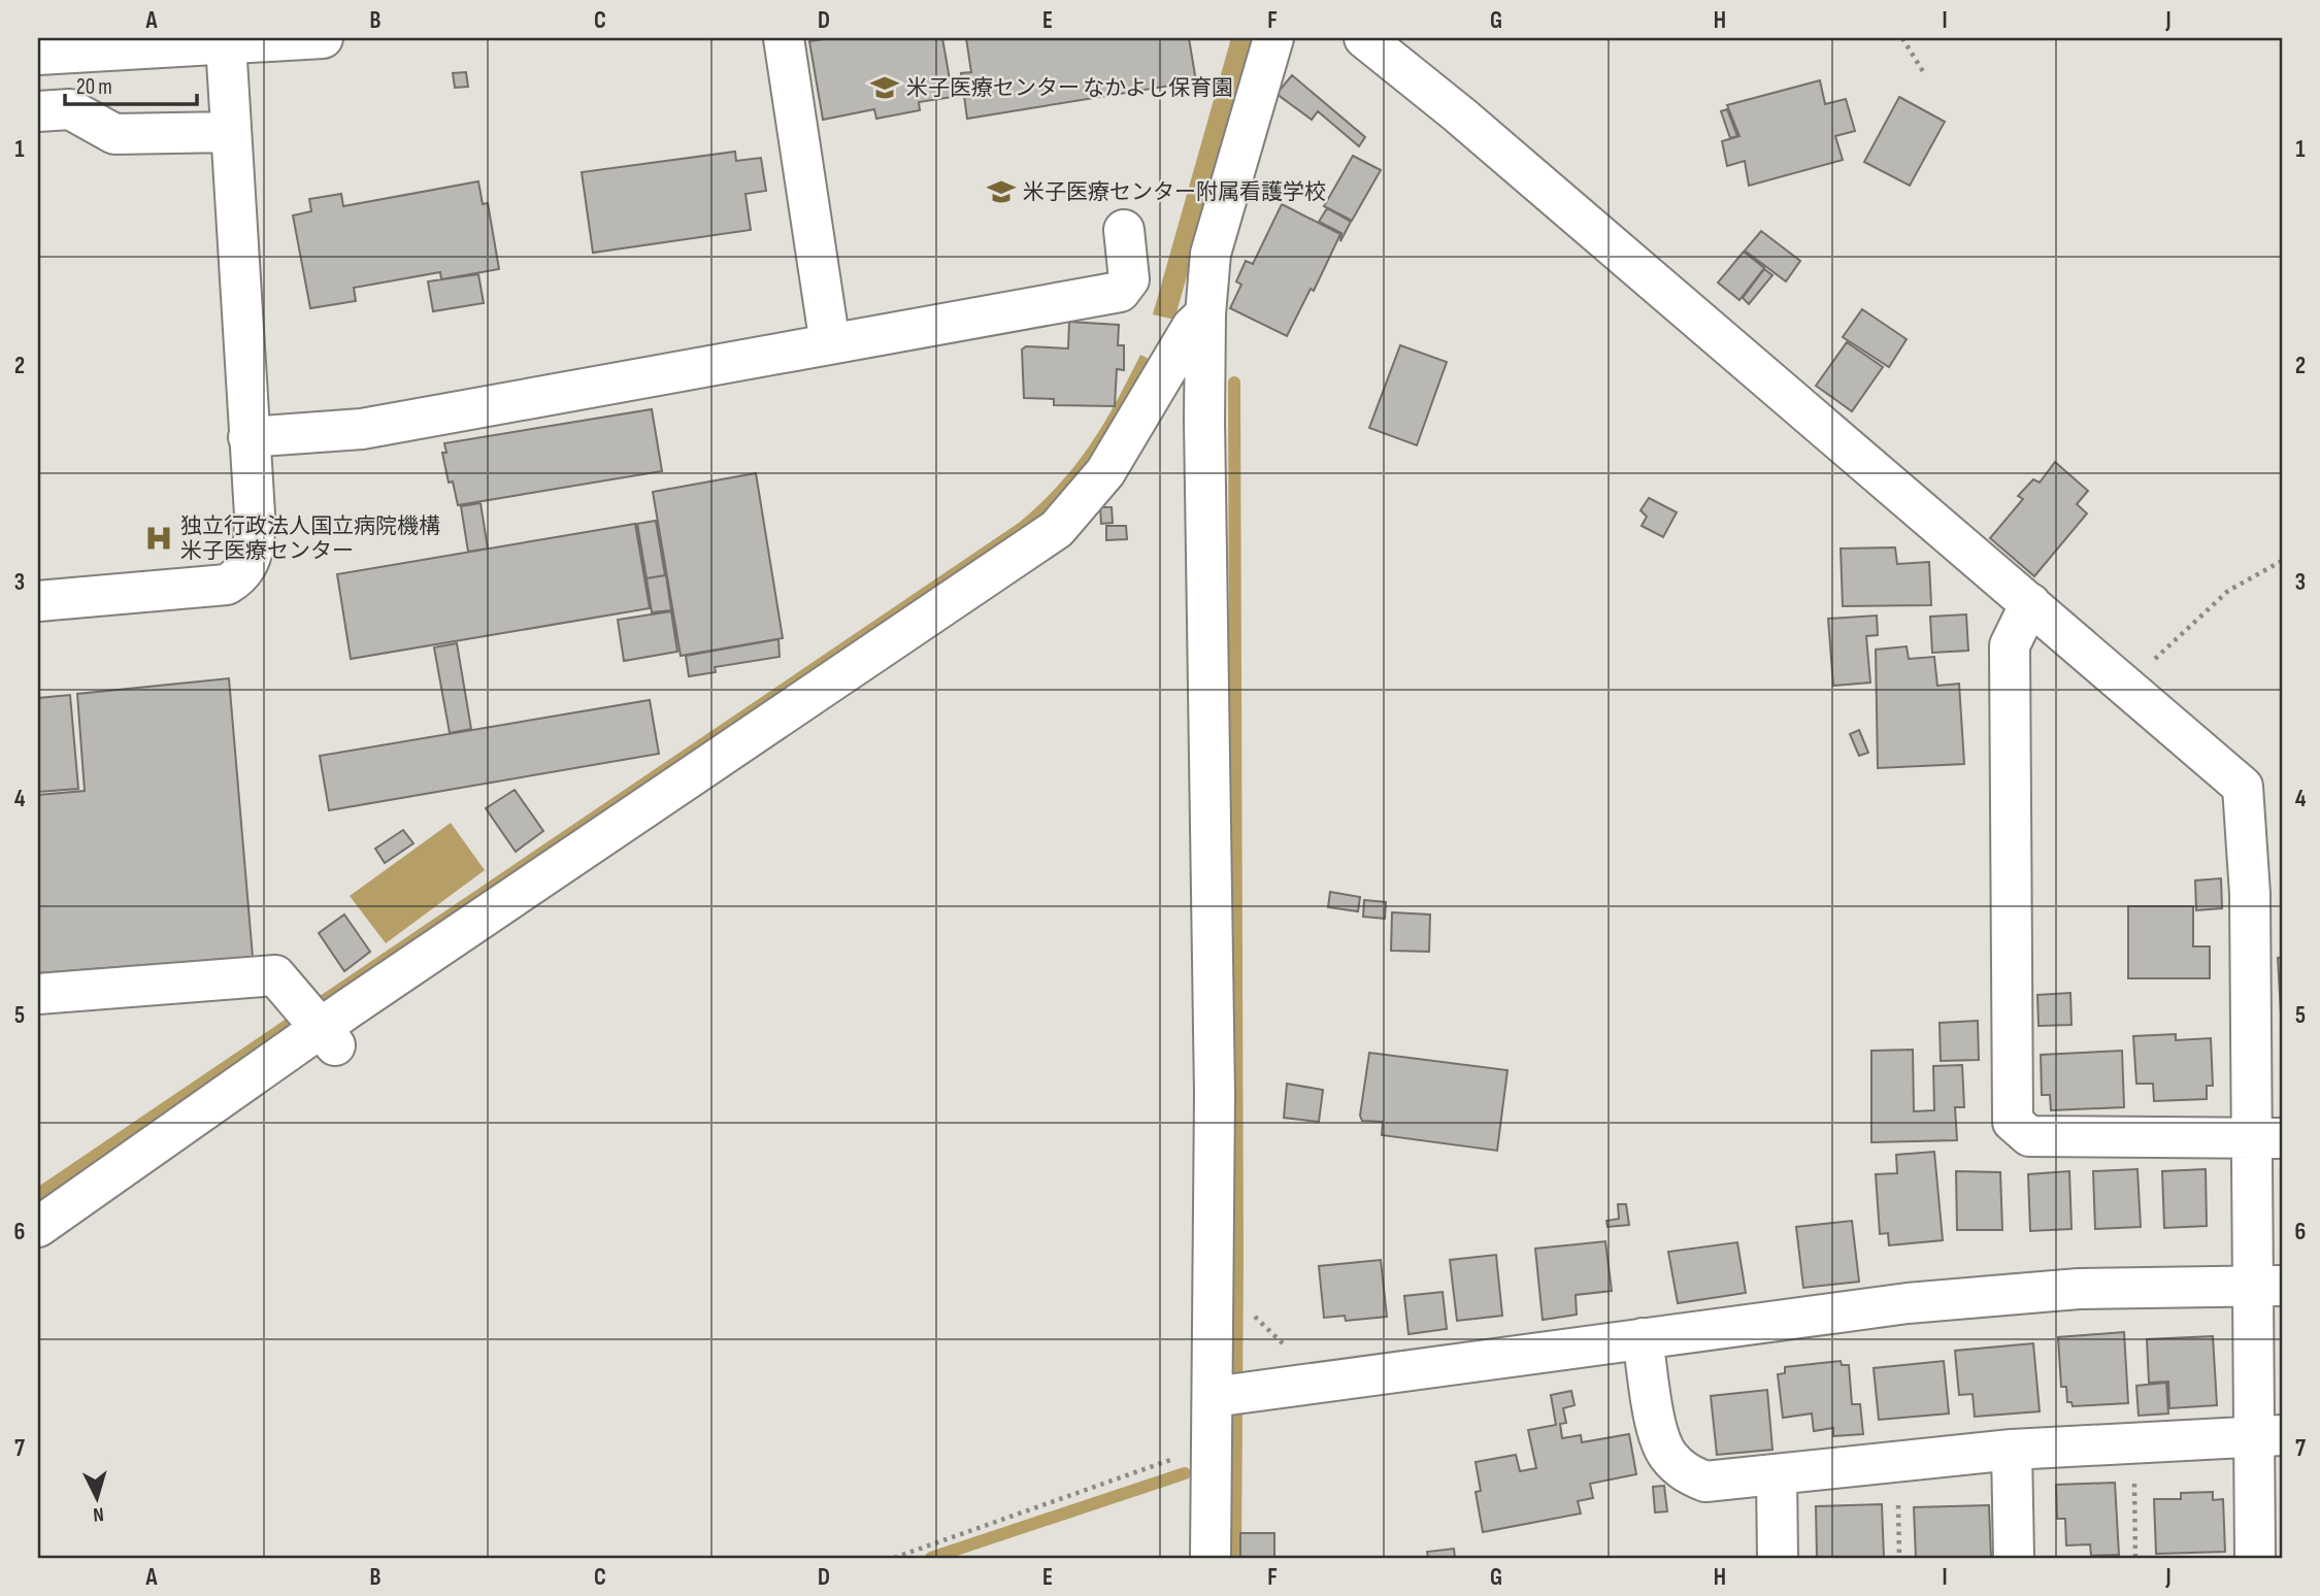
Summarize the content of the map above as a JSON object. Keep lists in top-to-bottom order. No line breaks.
{"places":{"school or university":["米子医療センター なかよし保育園","米子医療センター附属看護学校"],"hospital":["独立行政法人国立病院機構 米子医療センター"]},"scale_bar":"20 m","north":"bottom","grid":{"columns":["A","B","C","D","E","F","G","H","I","J"],"rows":["1","2","3","4","5","6","7"]}}
